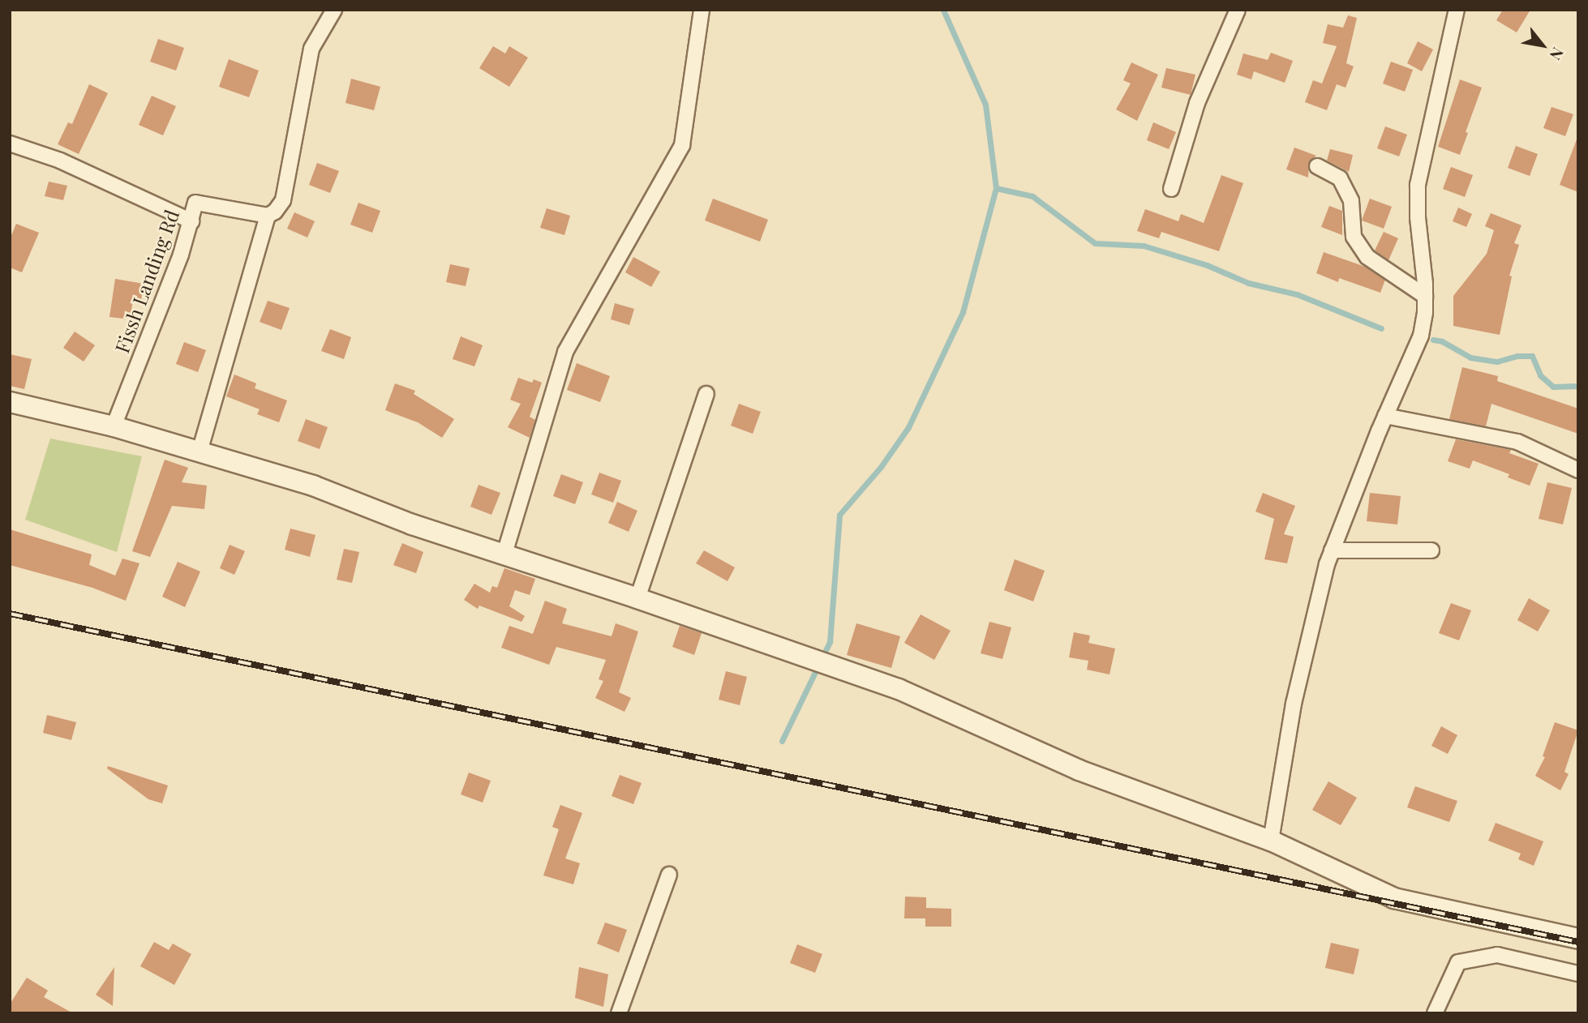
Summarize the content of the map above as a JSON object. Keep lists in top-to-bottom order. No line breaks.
{"streets":{"street":["Fissh Landing Rd"]},"north":"bottom right"}
